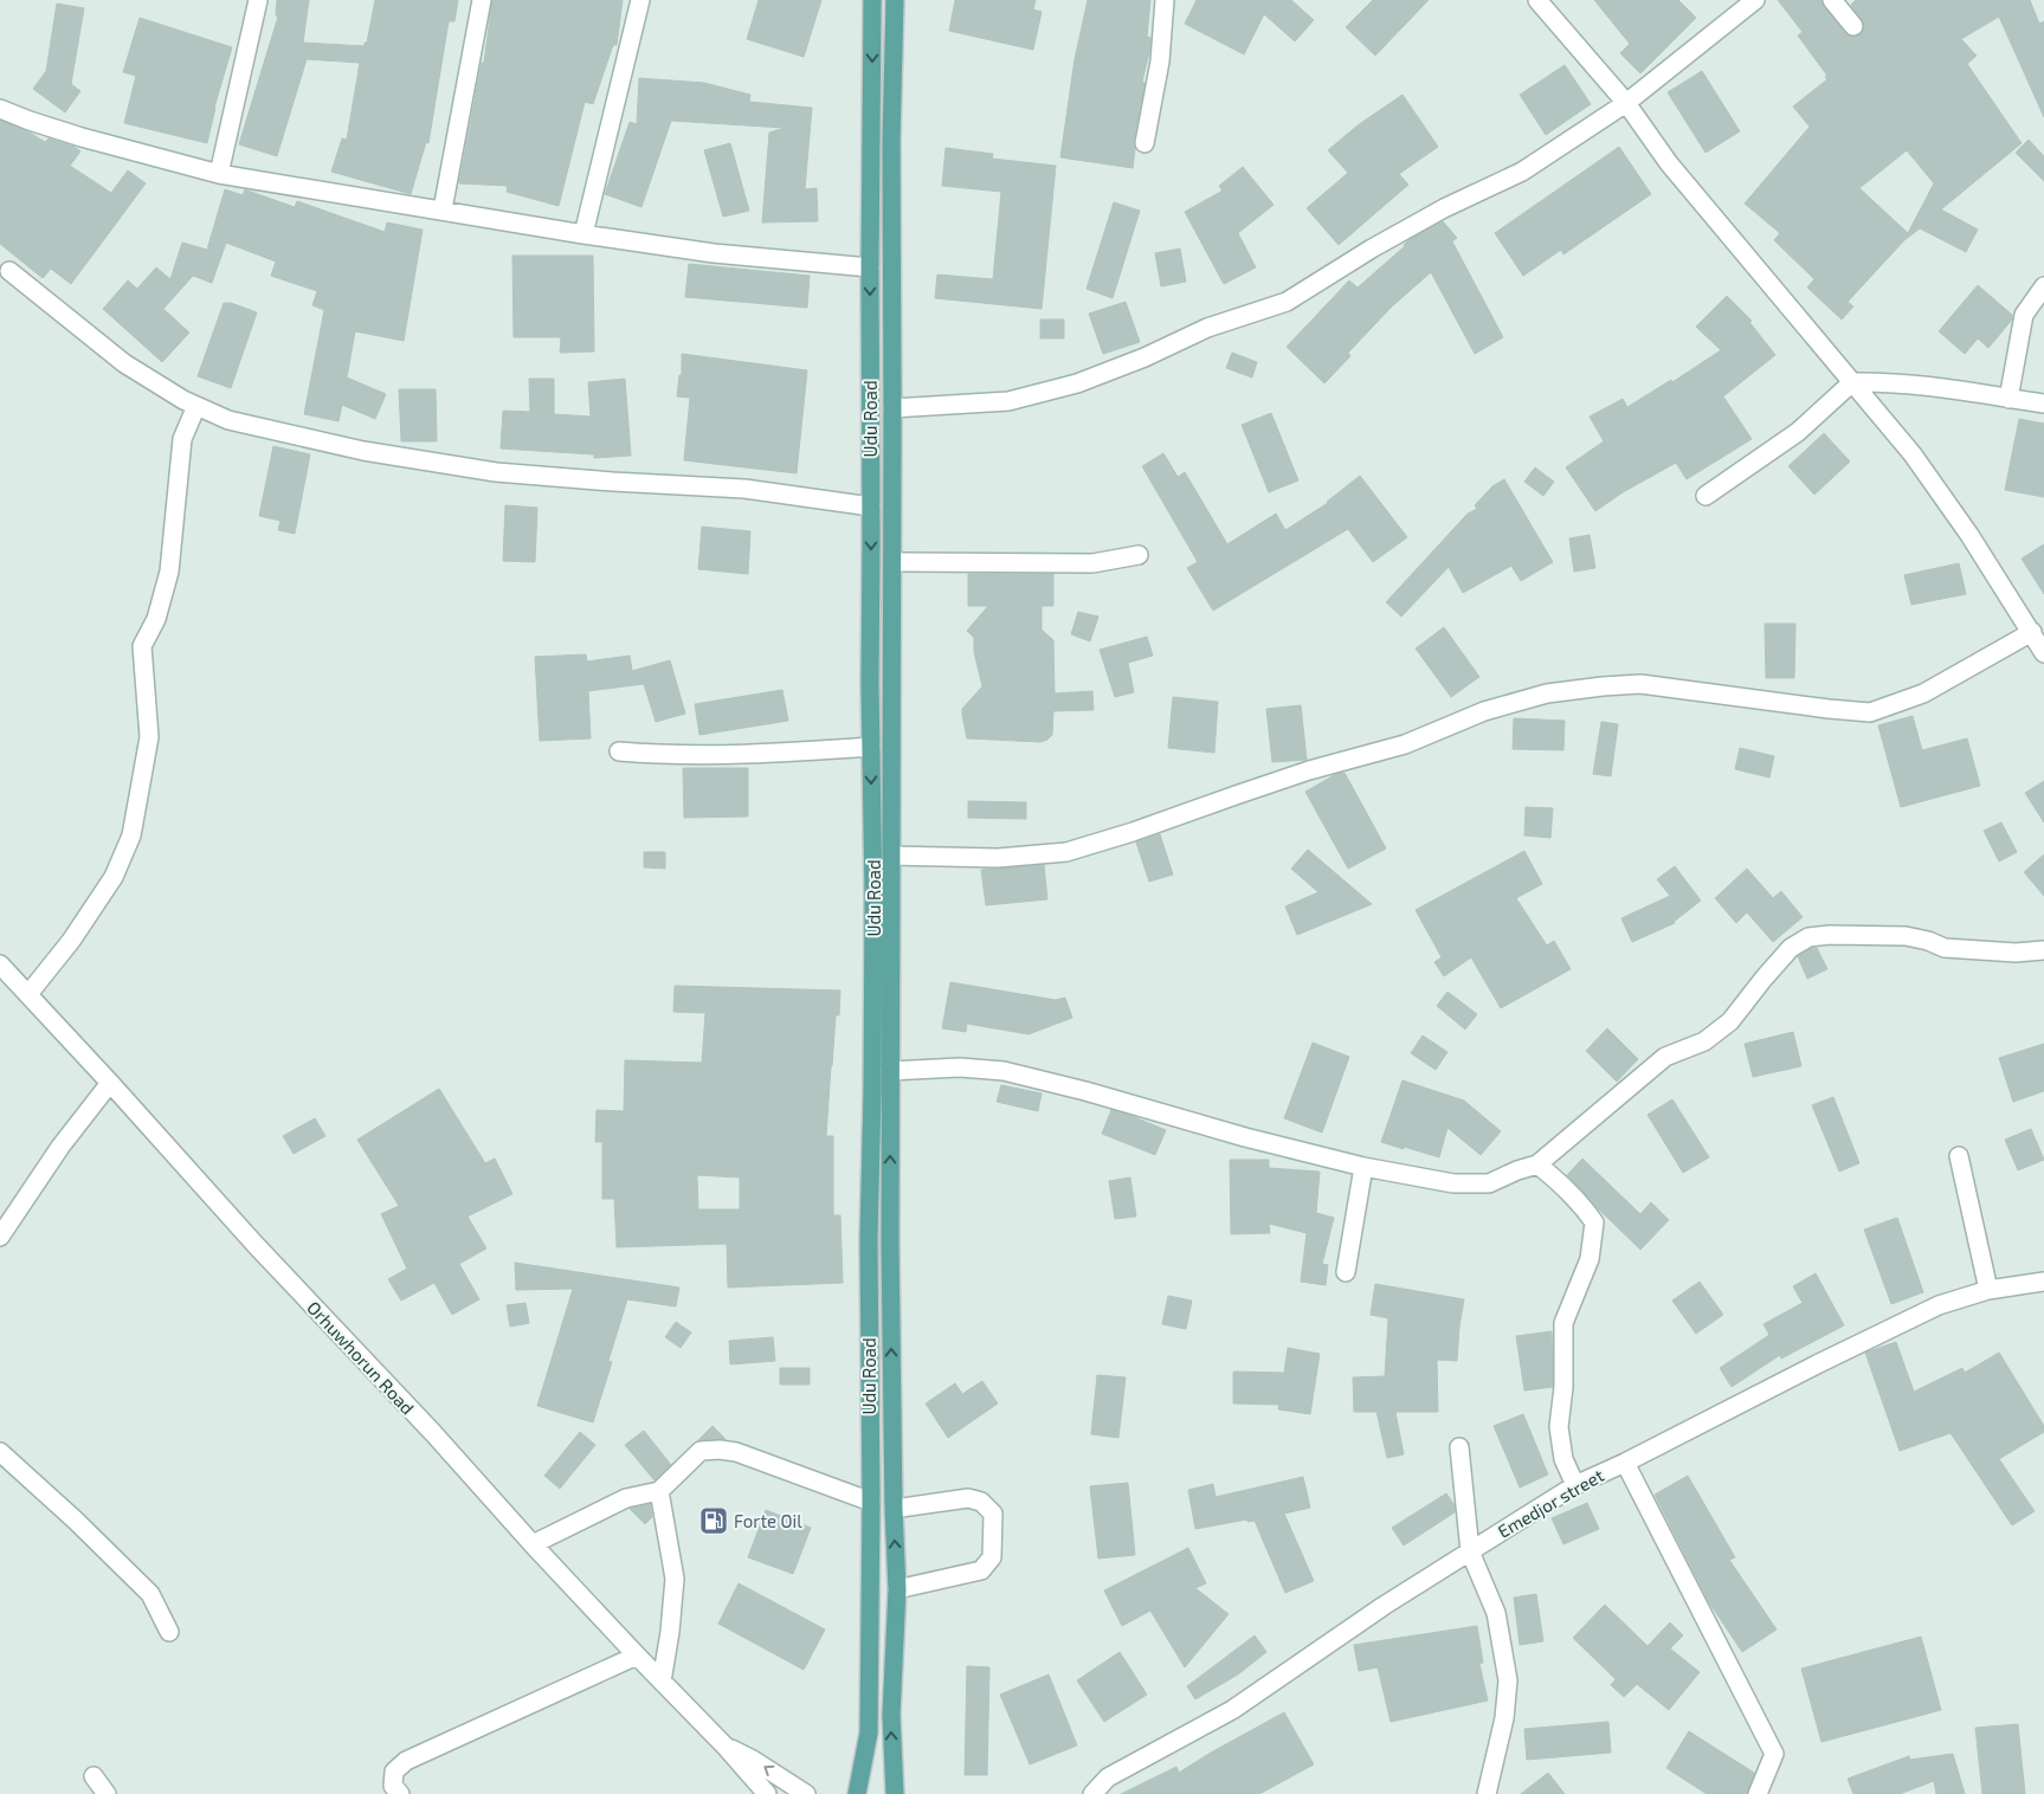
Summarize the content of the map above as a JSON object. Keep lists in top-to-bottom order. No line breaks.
{"streets":{"main road":["Udu Road"],"street":["Orhuwhorun Road","Emedjor street"]},"places":{"fuel station":["Forte Oil"]}}
